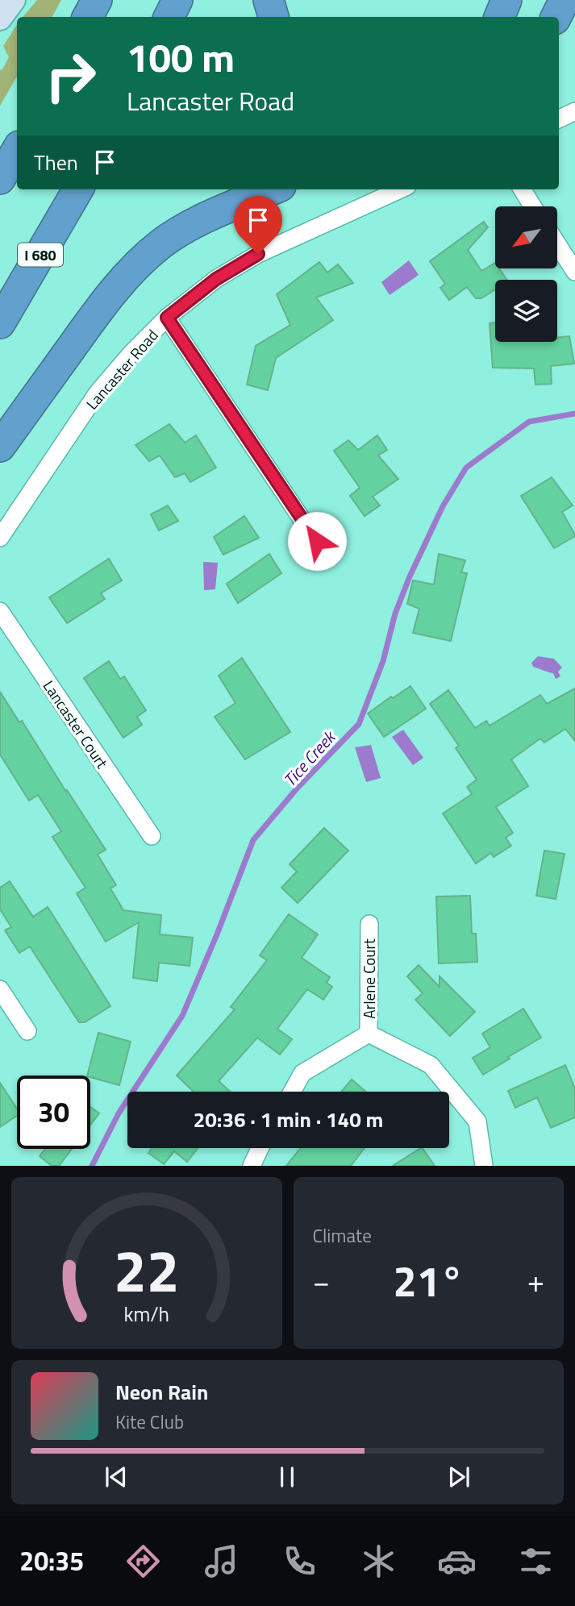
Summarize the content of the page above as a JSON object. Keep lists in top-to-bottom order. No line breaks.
{"streets":{"highway":["I 680"],"street":["Lancaster Road","Lancaster Court","Arlene Court"]},"water":["Tice Creek"],"north":"bottom left","page":{"turn":["100 m","Lancaster Road"],"then":"Then","limit":"30","trip":"20:36 · 1 min · 140 m","tile":"Climate","heat":["−","21°","+"],"song":["Neon Rain","Kite Club"],"tabs":"20:35","gauge":["22","km/h"]}}
